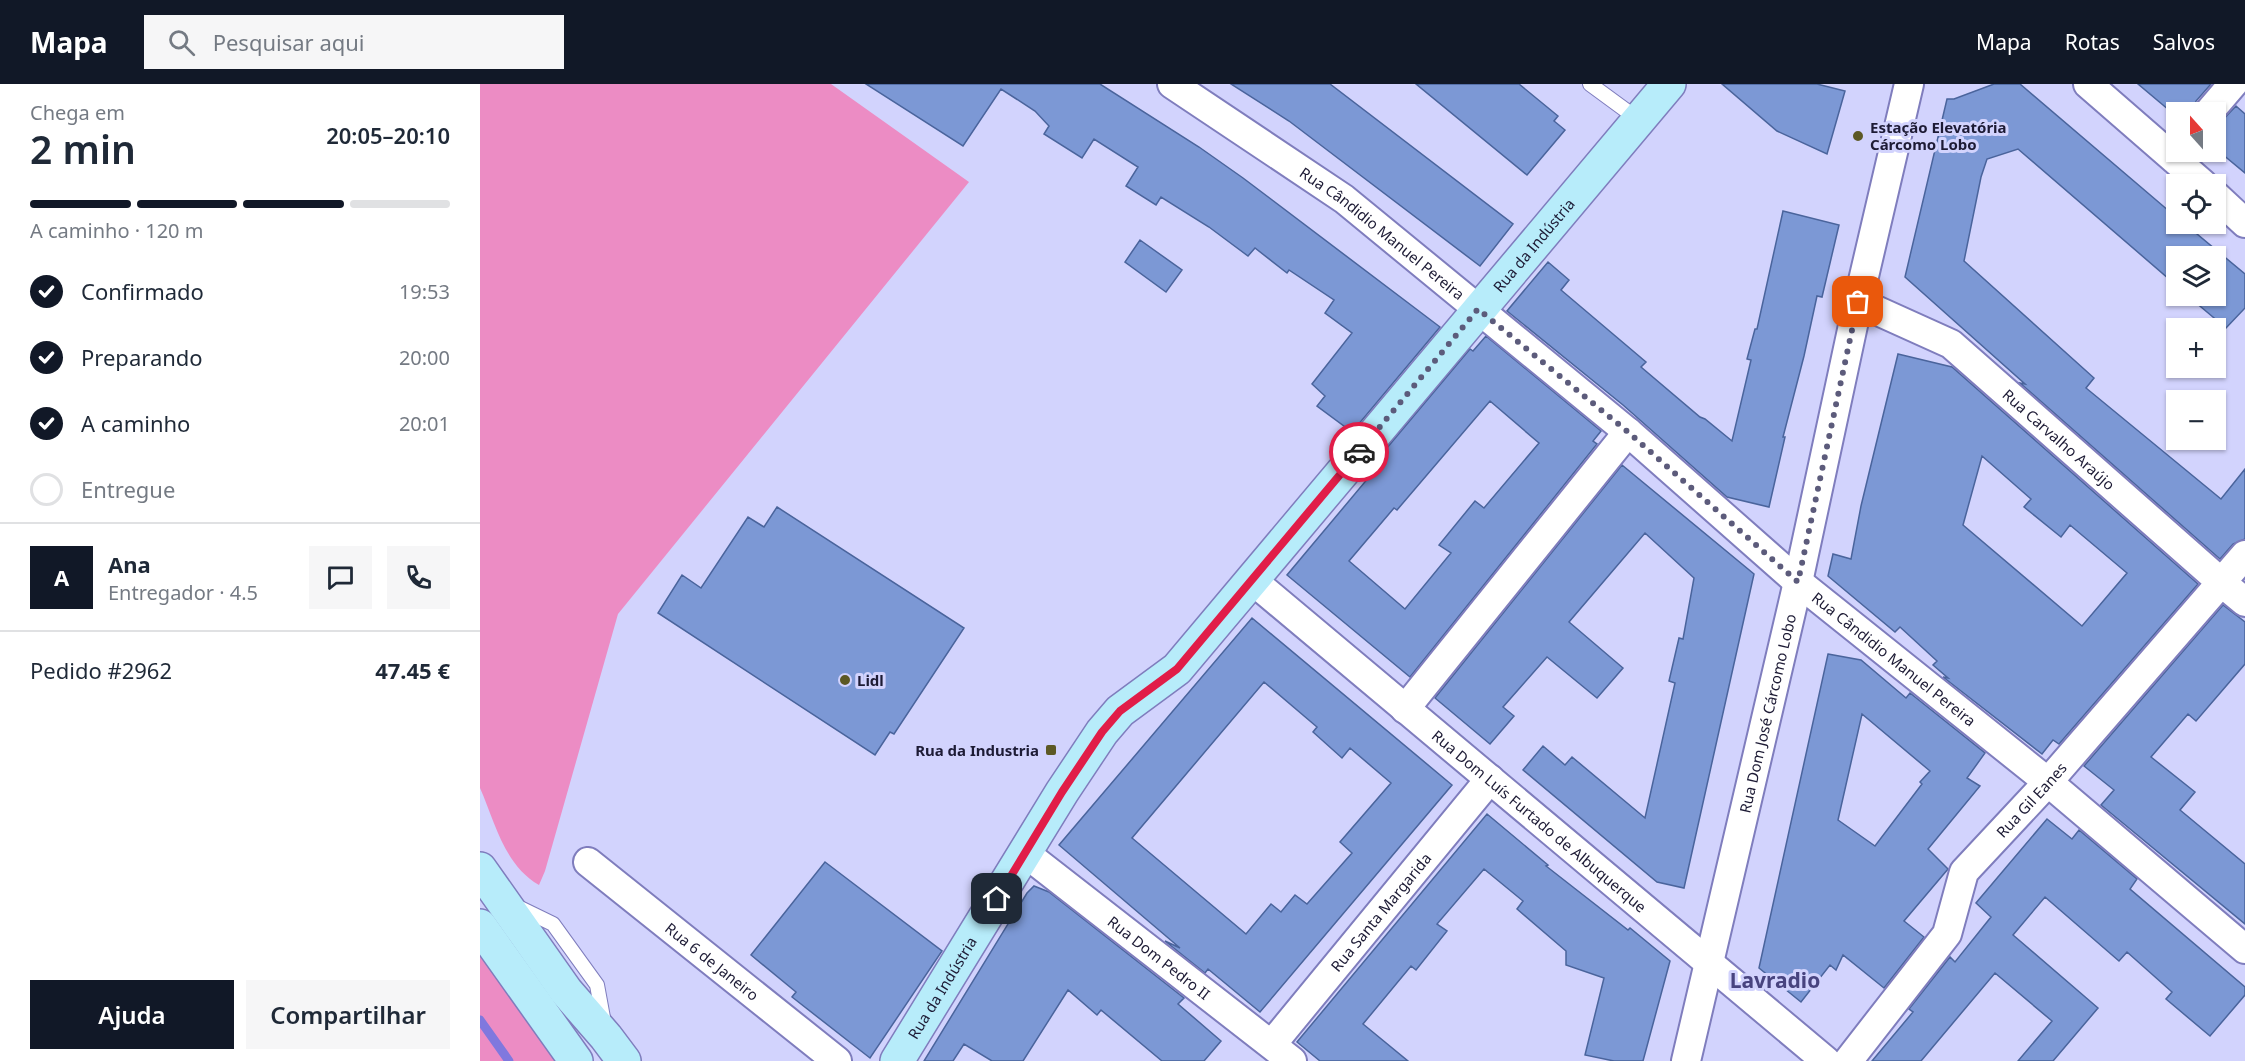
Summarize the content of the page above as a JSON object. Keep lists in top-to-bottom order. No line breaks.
{"streets":{"street":["Rua Cândidio Manuel Pereira","Rua da Indústria","Rua Carvalho Araújo","Rua Dom José Cárcomo Lobo","Rua Gil Eanes","Rua Dom Luís Furtado de Albuquerque","Rua Santa Margarida","Rua Dom Pedro II","Rua 6 de Janeiro"]},"crossings":[["Rua Cândidio Manuel Pereira","Rua da Indústria"],["Rua Cândidio Manuel Pereira","Rua Dom José Cárcomo Lobo"],["Rua Cândidio Manuel Pereira","Rua Gil Eanes"],["Rua da Indústria","Rua Dom Luís Furtado de Albuquerque"],["Rua da Indústria","Rua Dom Pedro II"],["Rua Carvalho Araújo","Rua Dom José Cárcomo Lobo"],["Rua Carvalho Araújo","Rua Gil Eanes"],["Rua Dom José Cárcomo Lobo","Rua Dom Luís Furtado de Albuquerque"],["Rua Dom Luís Furtado de Albuquerque","Rua Santa Margarida"],["Rua Santa Margarida","Rua Dom Pedro II"]],"districts":["Lavradio"],"places":{"other":["Estação Elevatória Cárcomo Lobo","Lidl"],"transit":["Rua da Industria"]},"north":"top","page":{"header":"Mapa","search":"Pesquisar aqui","nav":["Mapa","Rotas","Salvos"],"heading":["2 min","Chega em","20:05–20:10"],"panel":["Ana","Entregador · 4.5","Pedido #2962","47.45 €"],"map_buttons":["+","−"],"bar":"A caminho · 120 m","list":[["Confirmado","19:53"],["Preparando","20:00"],["A caminho","20:01"],"Entregue"],"round":"A","buttons":["Ajuda","Compartilhar"]}}
